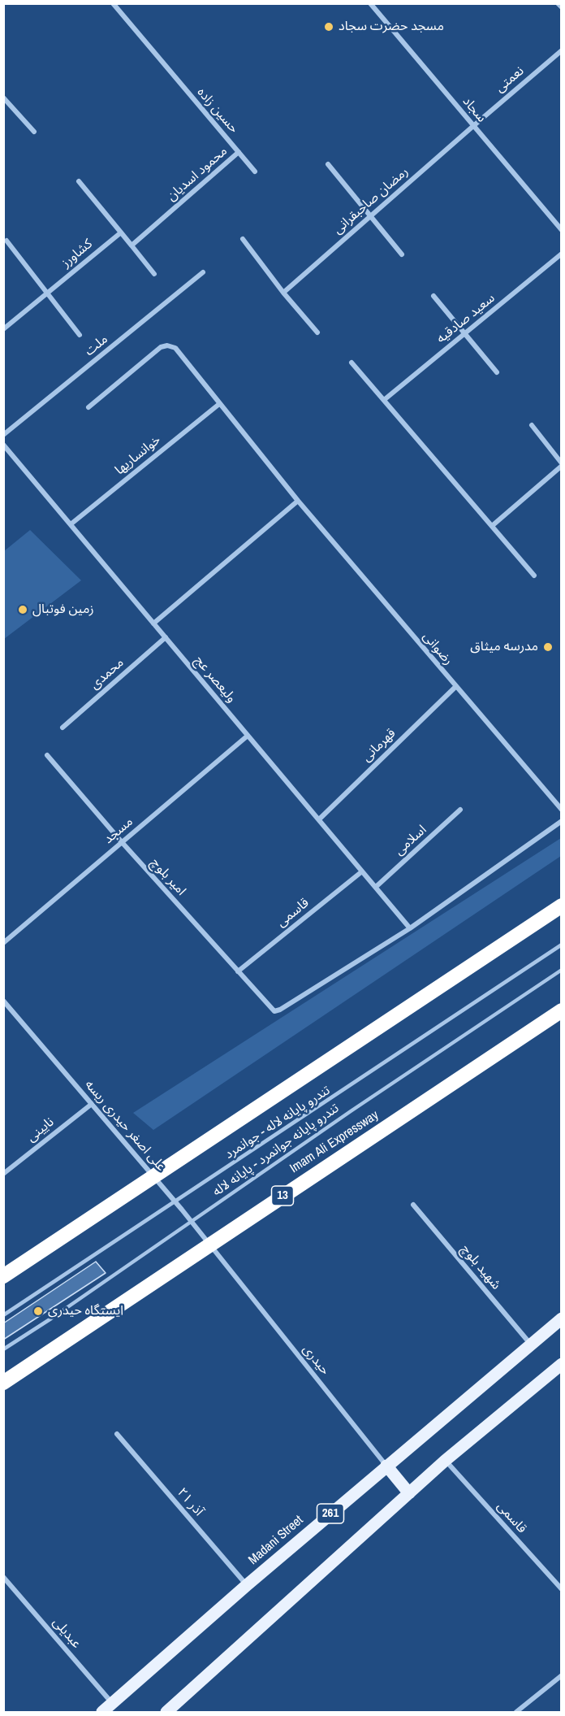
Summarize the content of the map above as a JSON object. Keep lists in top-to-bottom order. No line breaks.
{"streets":{"highway":["Imam Ali Expressway","13"],"main road":["261","Madani Street"],"street":["نعمتی","سجاد","حسین زاده","محمود اسدیان","رمضان صاحبقرانی","کشاورز","سعید صادقیه","ملت","خوانساریها","رضوانی","محمدی","ولیعصر عج","قهرمانی","مسجد","اسلامی","امیر بلوچ","قاسمی","علی اصغر حیدری ریسه","نایینی","شهید بلوچ","حیدری","آذر ۲۱","عبدیلی"],"lane":["تندرو پایانه لاله - جوانمرد","تندرو پایانه جوانمرد - پایانه لاله"]},"crossings":[["نعمتی","سجاد"],["نعمتی","رمضان صاحبقرانی"],["سجاد","رمضان صاحبقرانی"],["حسین زاده","محمود اسدیان"],["خوانساریها","رضوانی"],["خوانساریها","ولیعصر عج"],["رضوانی","قهرمانی"],["محمدی","ولیعصر عج"],["ولیعصر عج","قهرمانی"],["ولیعصر عج","مسجد"],["ولیعصر عج","اسلامی"],["ولیعصر عج","امیر بلوچ"],["ولیعصر عج","قاسمی"],["مسجد","امیر بلوچ"],["امیر بلوچ","قاسمی"],["علی اصغر حیدری ریسه","نایینی"],["علی اصغر حیدری ریسه","حیدری"],["شهید بلوچ","Madani Street"],["حیدری","Madani Street"],["آذر ۲۱","Madani Street"],["Madani Street","عبدیلی"]],"places":["مسجد حضرت سجاد","زمین فوتبال","مدرسه میثاق","ایستگاه حیدری"]}
